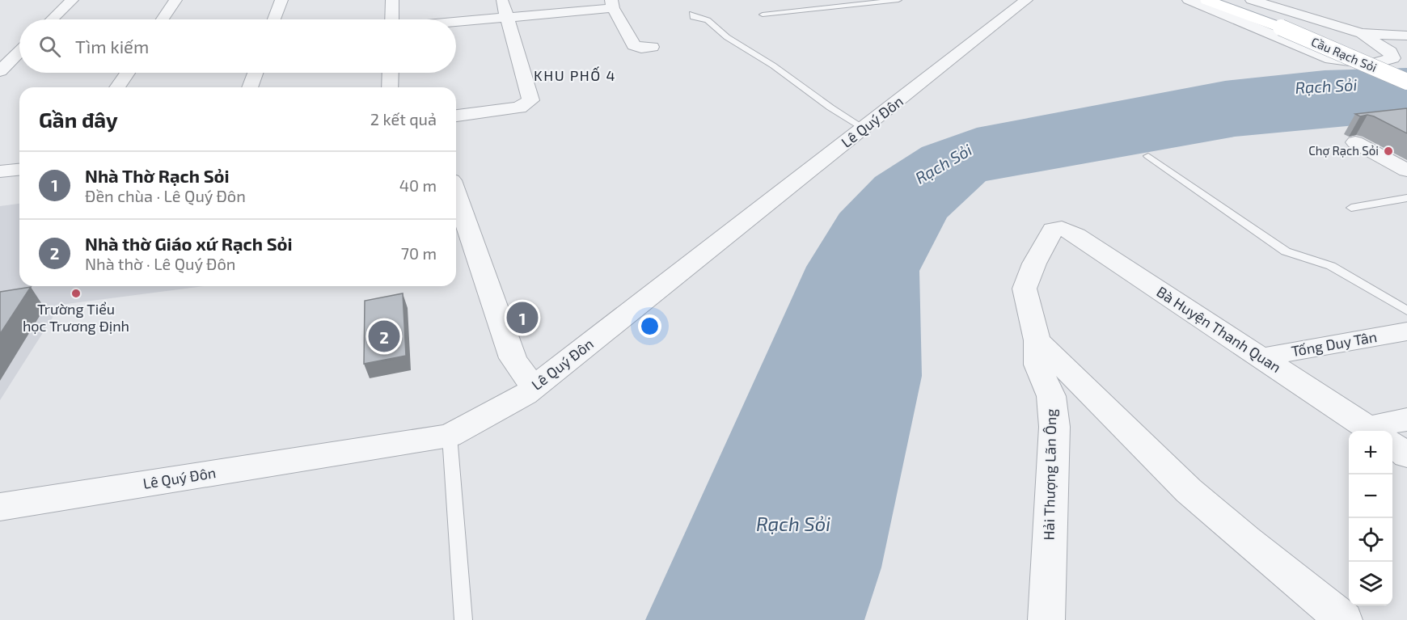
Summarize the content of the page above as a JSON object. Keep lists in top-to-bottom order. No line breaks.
{"streets":{"main road":["Cầu Rạch Sỏi"],"street":["Lê Quý Đôn","Bà Huyện Thanh Quan","Tống Duy Tân","Hải Thượng Lãn Ông"]},"crossings":[["Bà Huyện Thanh Quan","Tống Duy Tân"],["Bà Huyện Thanh Quan","Hải Thượng Lãn Ông"]],"districts":["KHU PHỐ 4"],"water":["Rạch Sỏi"],"places":["Chợ Rạch Sỏi","Trường Tiểu học Trương Định"],"page":{"search":"Tìm kiếm","heading":["Gần đây","2 kết quả"],"list":[{"mark":"1","name":"Nhà Thờ Rạch Sỏi","note":"Đền chùa · Lê Quý Đôn","value":"40 m"},{"mark":"2","name":"Nhà thờ Giáo xứ Rạch Sỏi","note":"Nhà thờ · Lê Quý Đôn","value":"70 m"}],"pins":["1","2"],"map_buttons":["+","−"]}}
